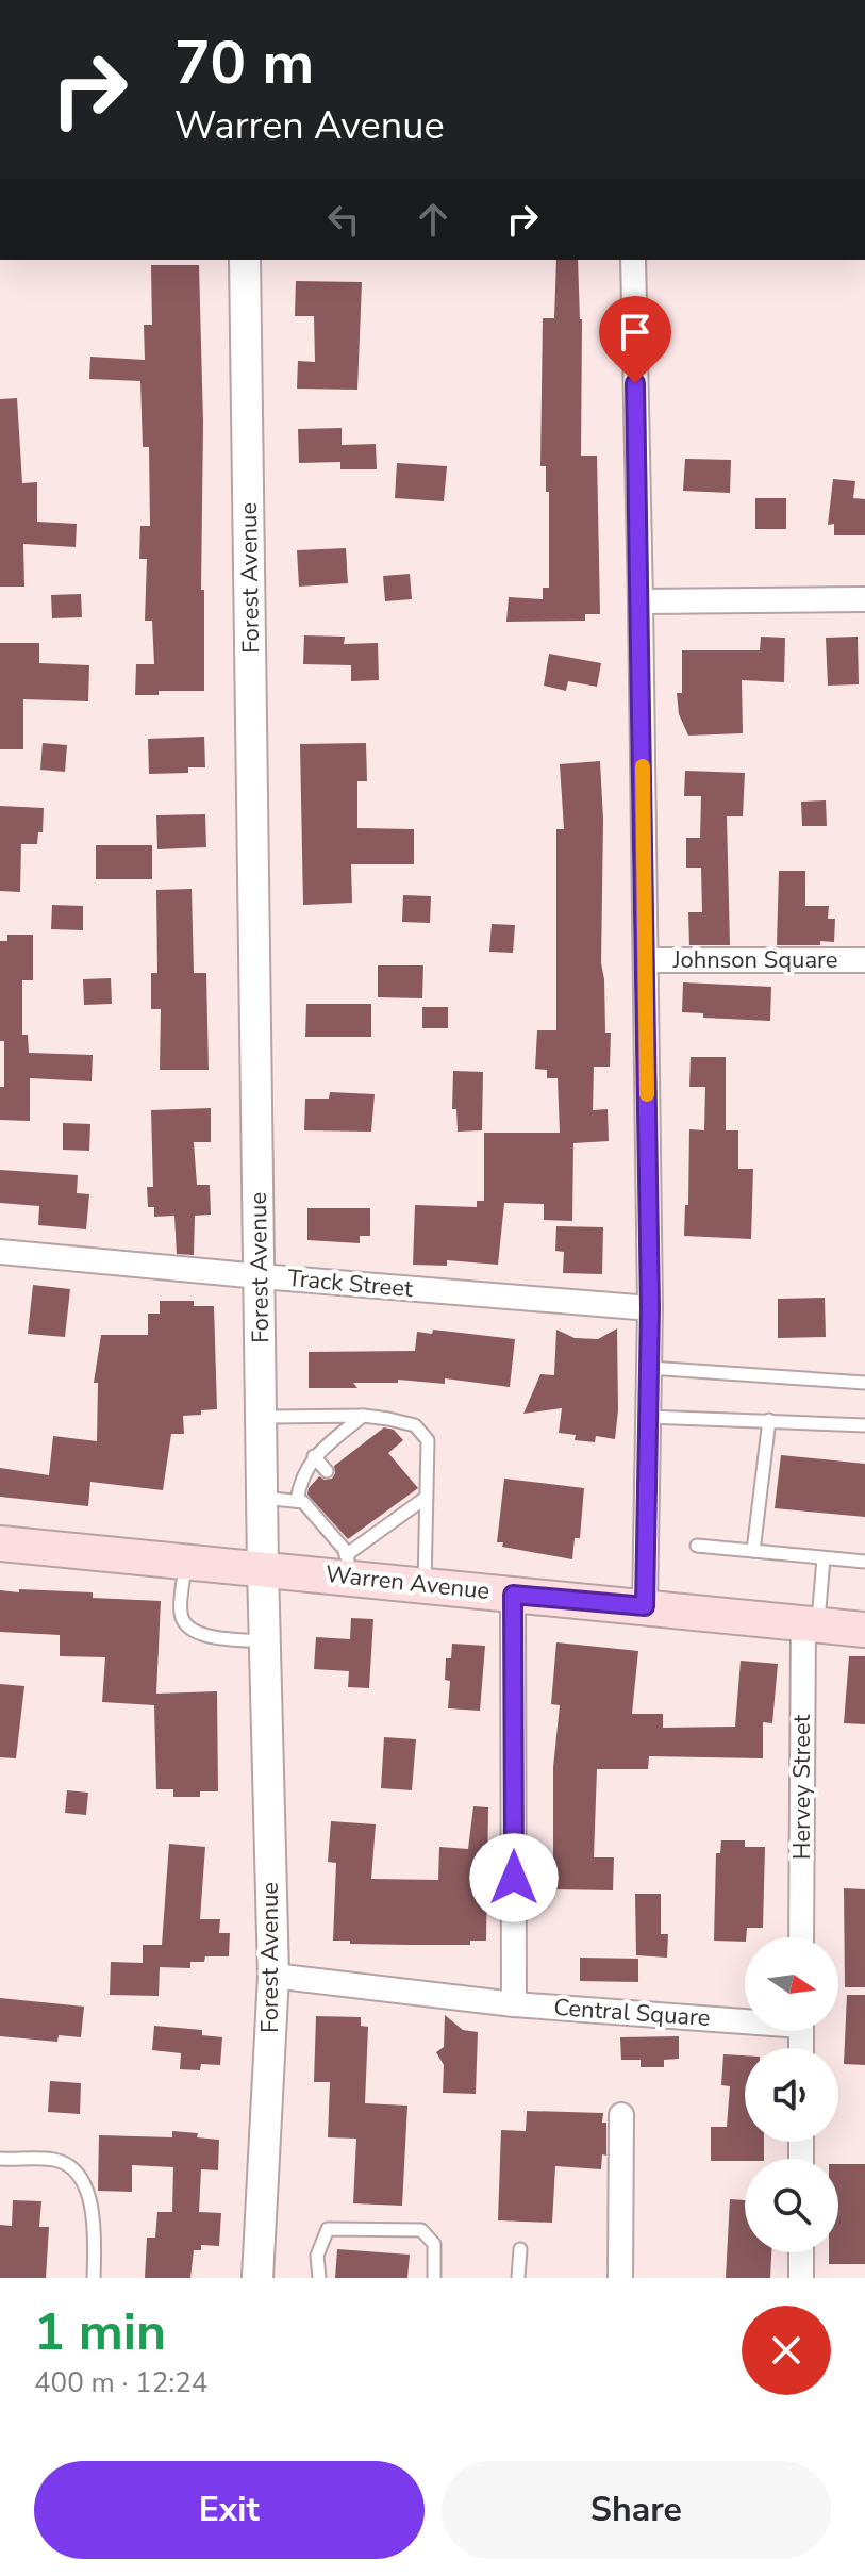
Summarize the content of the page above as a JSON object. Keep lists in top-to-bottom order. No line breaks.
{"streets":{"main road":["Warren Avenue"],"street":["Forest Avenue","Johnson Square","Track Street","Hervey Street","Central Square"]},"crossings":[["Forest Avenue","Track Street"],["Forest Avenue","Warren Avenue"],["Forest Avenue","Central Square"],["Warren Avenue","Hervey Street"]],"north":"right","page":{"turn":["70 m","Warren Avenue"],"heading":["1 min","400 m · 12:24"],"buttons":["Exit","Share"]}}
